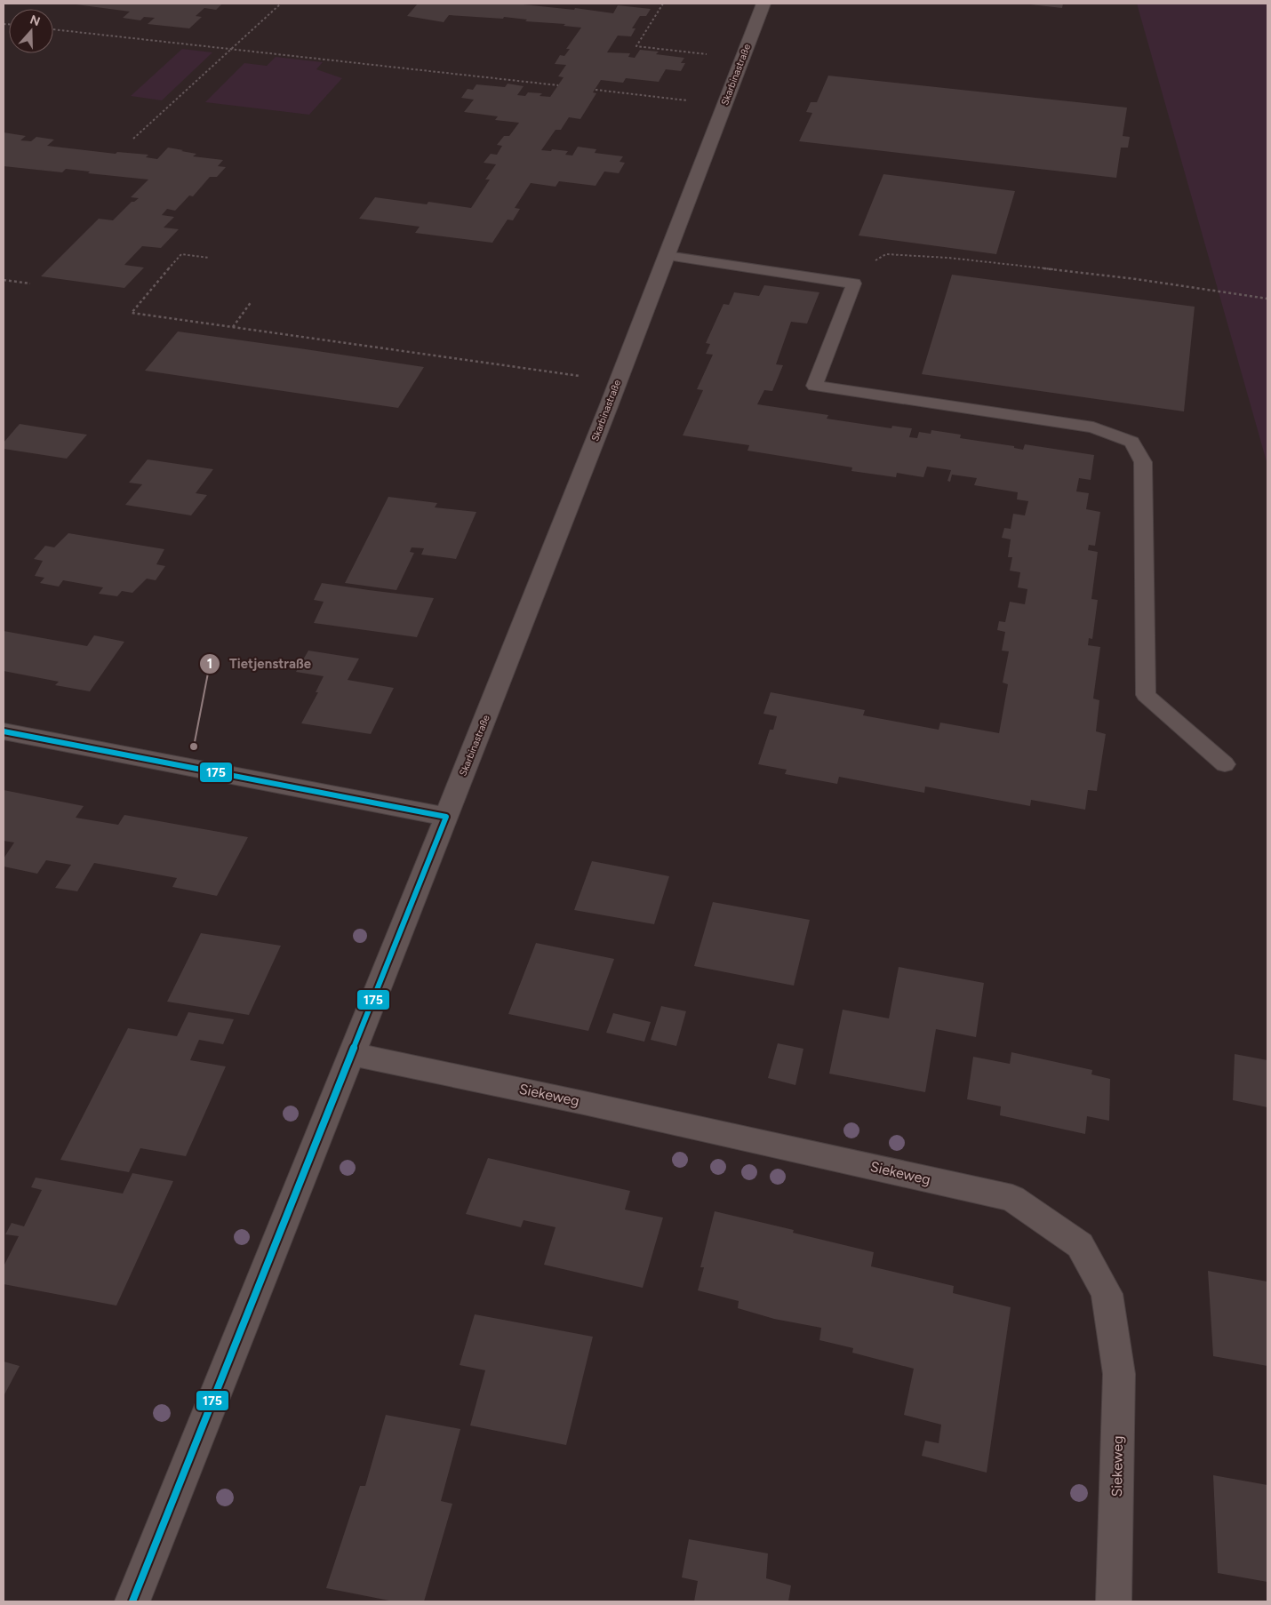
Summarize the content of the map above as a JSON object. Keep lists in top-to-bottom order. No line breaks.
{"streets":{"street":["Skarbinastraße","Siekeweg"]},"crossings":[["Skarbinastraße","Siekeweg"]],"places":["Tietjenstraße"],"lines":["transit line 175"],"north":"top"}
